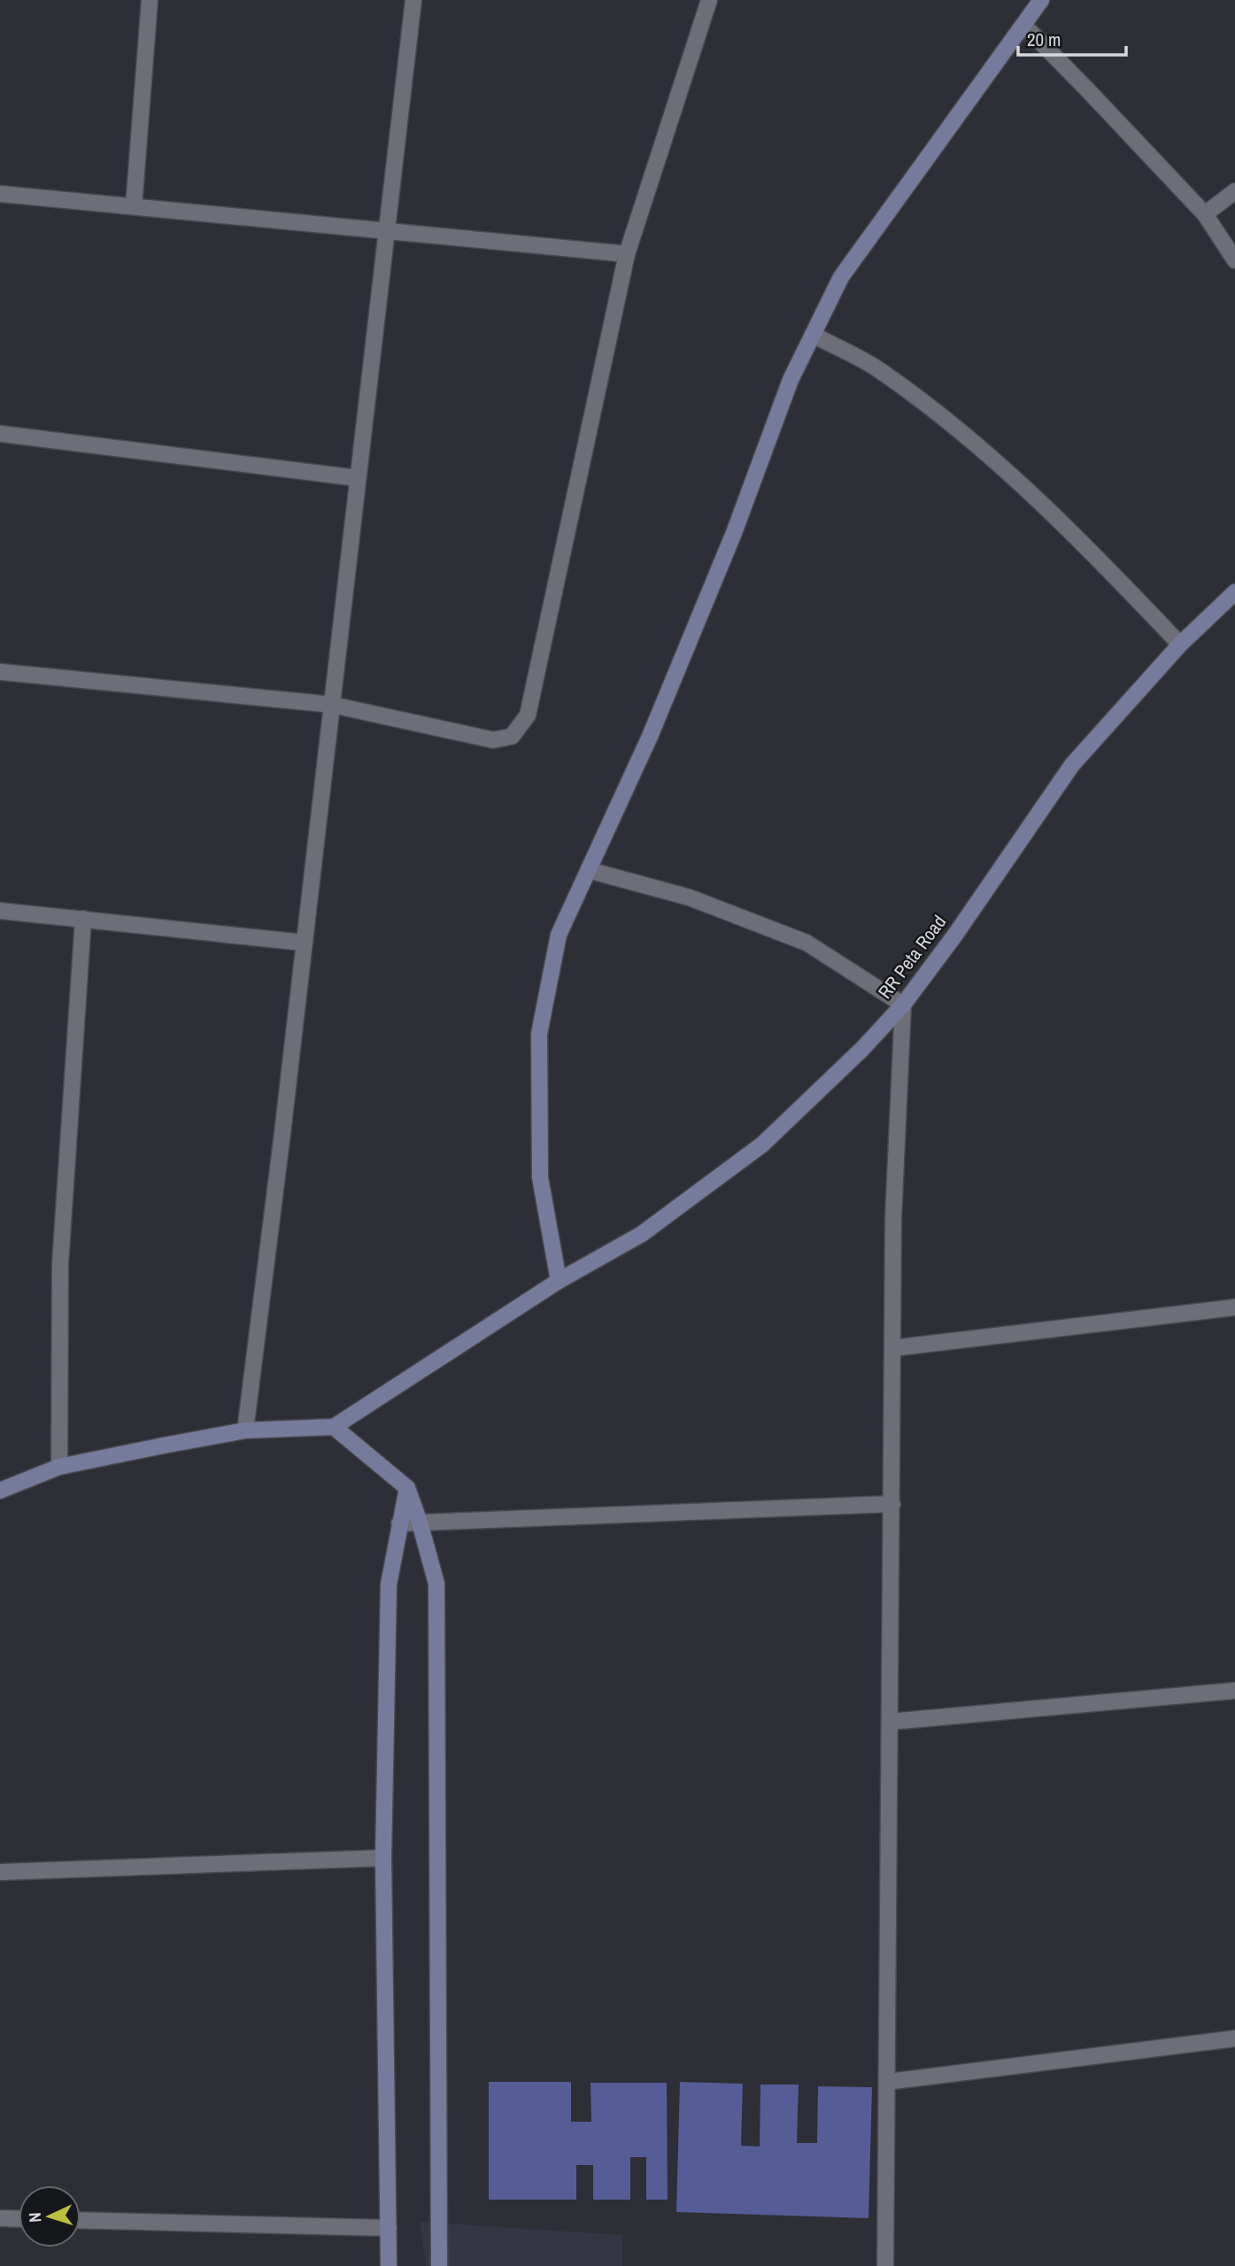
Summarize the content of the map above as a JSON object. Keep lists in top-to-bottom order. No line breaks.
{"streets":{"main road":["RR Peta Road"]},"scale_bar":"20 m","north":"left"}
